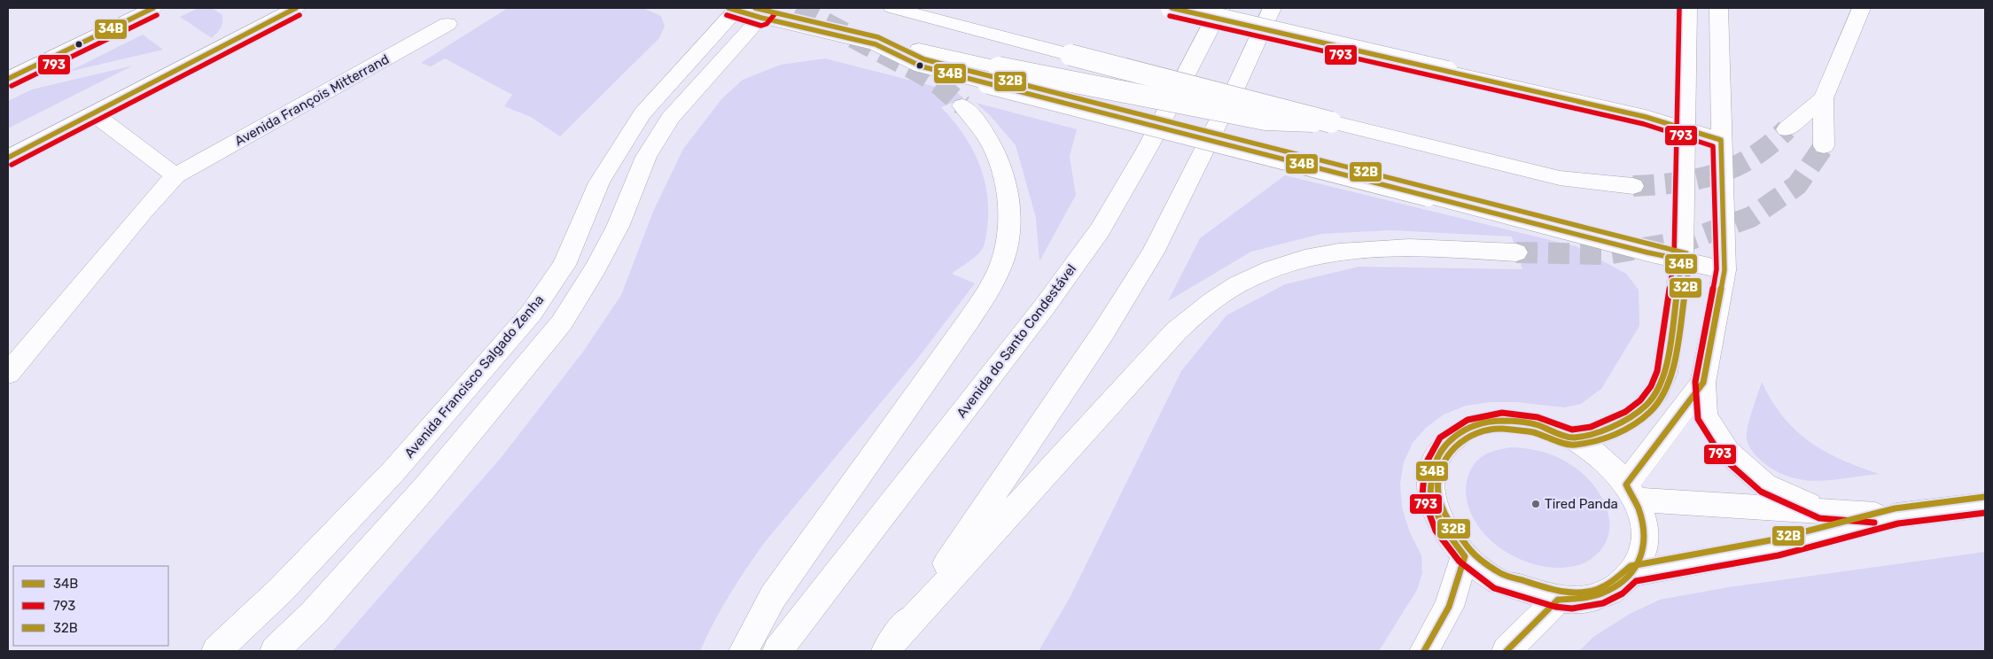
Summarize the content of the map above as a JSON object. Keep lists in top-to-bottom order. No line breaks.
{"streets":{"main road":["Avenida François Mitterrand","Avenida do Santo Condestável","Avenida Francisco Salgado Zenha"]},"places":["Tired Panda"],"lines":["transit line 34B","transit line 793","transit line 32B"],"legend":["34B","793","32B"]}
